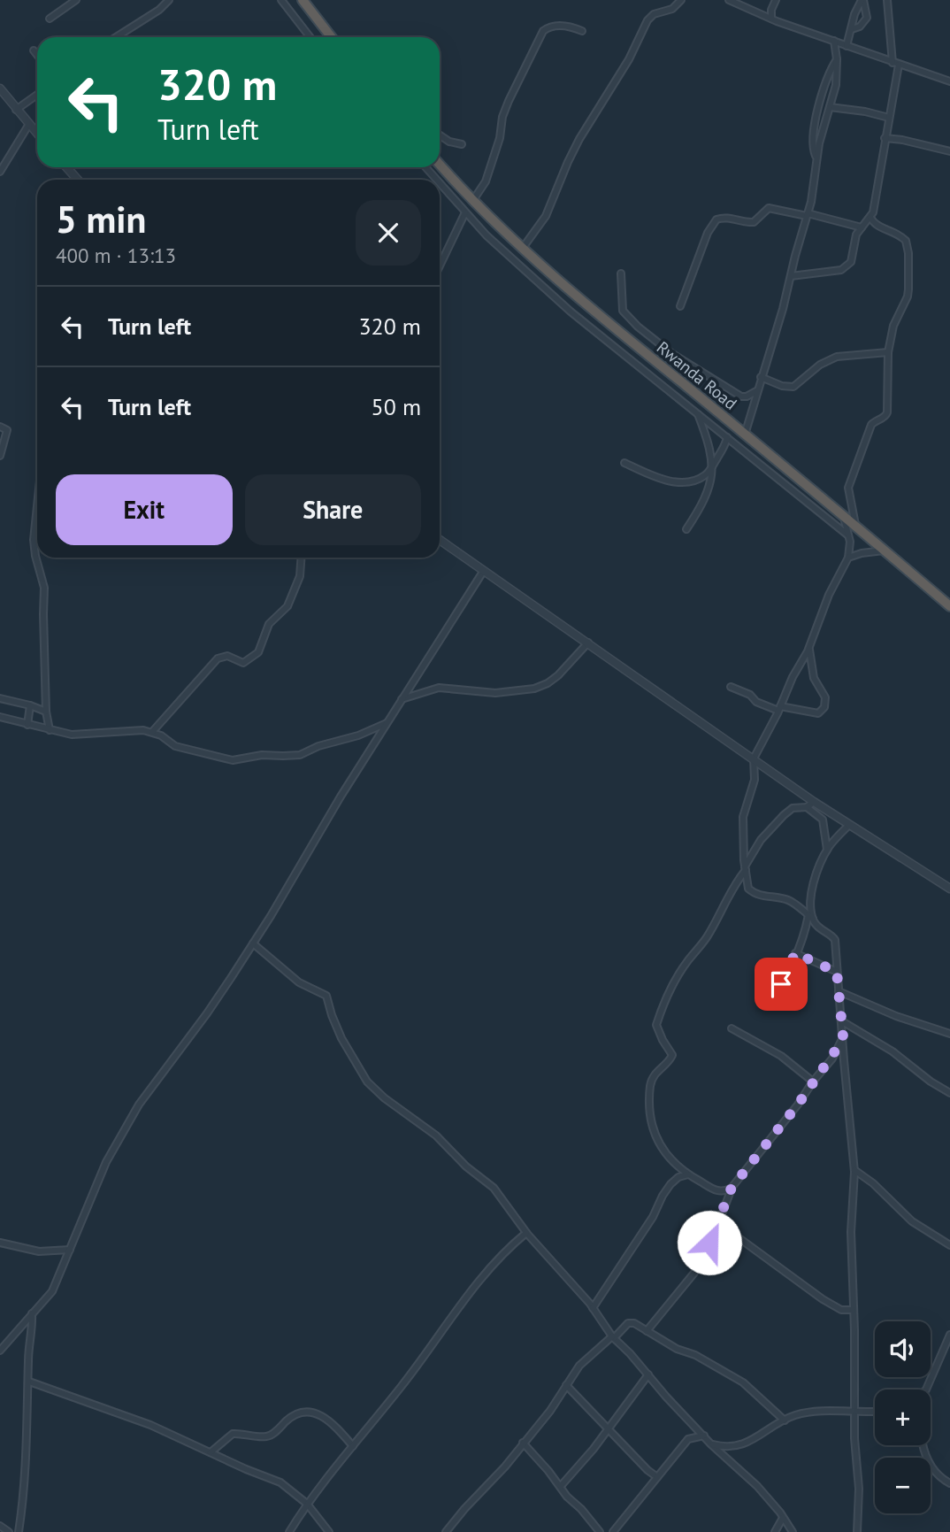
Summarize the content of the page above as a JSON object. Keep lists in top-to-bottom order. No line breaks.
{"streets":{"highway":["Rwanda Road"]},"page":{"turn":["320 m","Turn left"],"heading":["5 min","400 m · 13:13"],"list":[{"name":"Turn left","value":"320 m"},{"name":"Turn left","value":"50 m"}],"buttons":["Exit","Share"],"map_buttons":["+","−"]}}
